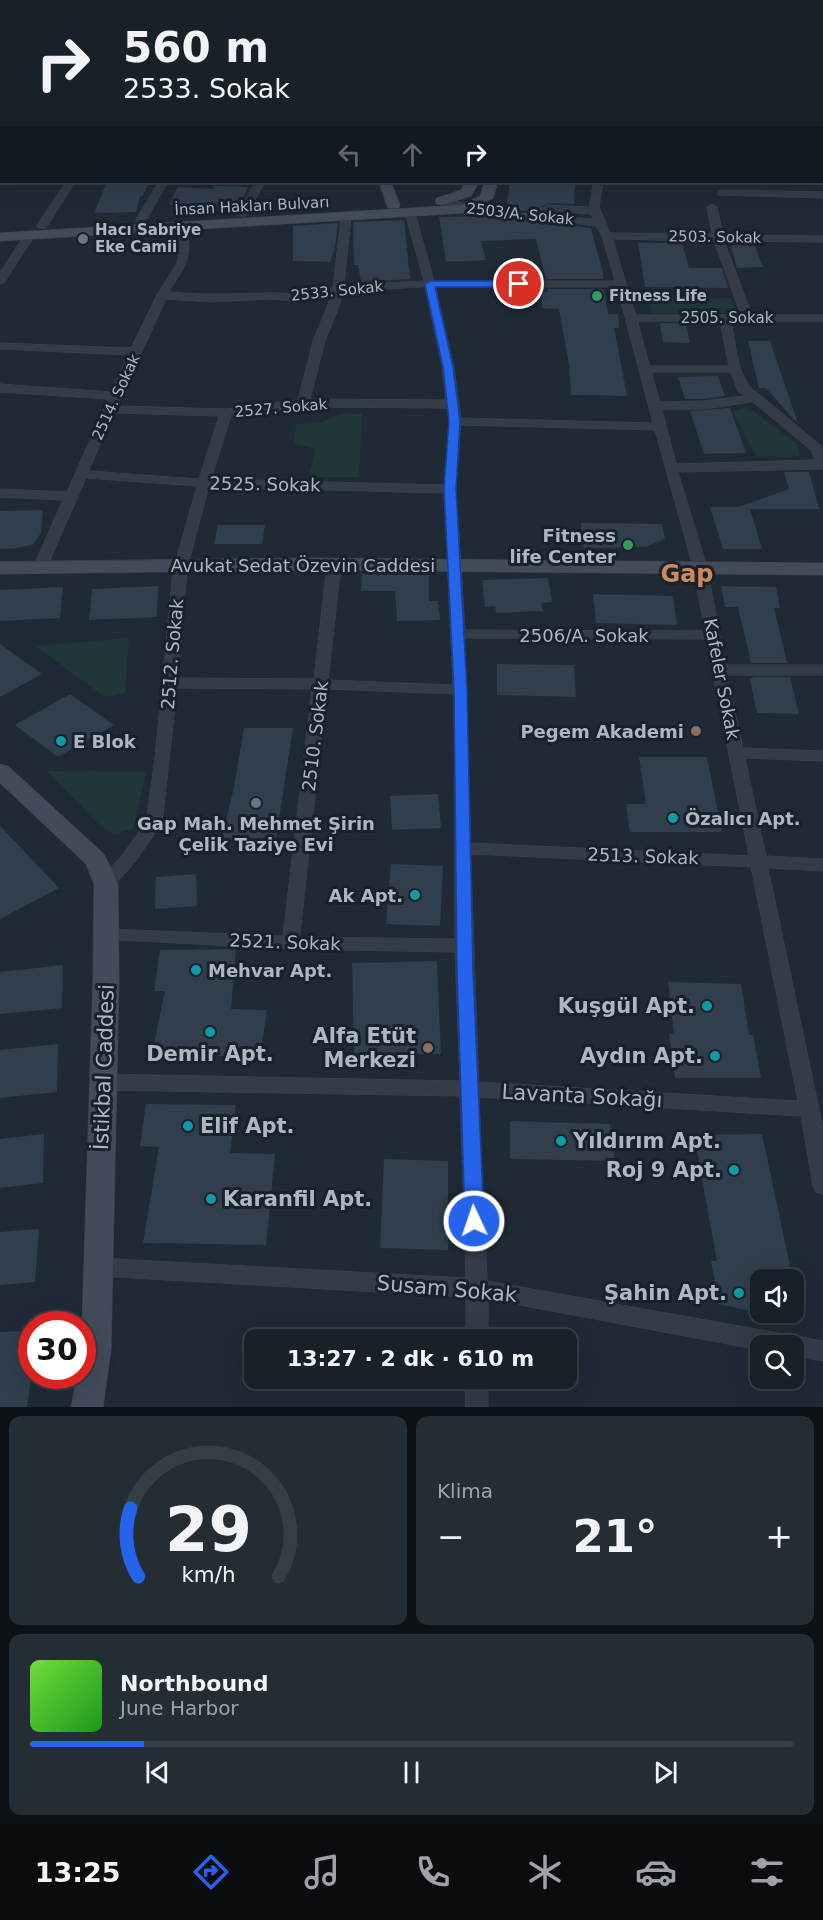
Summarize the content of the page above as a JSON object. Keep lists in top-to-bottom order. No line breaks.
{"streets":{"street":["İnsan Hakları Bulvarı","2503/A. Sokak","2503. Sokak","2533. Sokak","2505. Sokak","2514. Sokak","2527. Sokak","2525. Sokak","Avukat Sedat Özevin Caddesi","2506/A. Sokak","2512. Sokak","Kafeler Sokak","2510. Sokak","2513. Sokak","2521. Sokak","İstikbal Caddesi","Lavanta Sokağı","Susam Sokak"]},"crossings":[["İnsan Hakları Bulvarı","2503/A. Sokak"],["İnsan Hakları Bulvarı","2514. Sokak"],["2503/A. Sokak","Kafeler Sokak"],["2503. Sokak","Kafeler Sokak"],["2533. Sokak","2514. Sokak"],["2533. Sokak","Kafeler Sokak"],["2505. Sokak","Kafeler Sokak"],["2514. Sokak","2527. Sokak"],["2514. Sokak","2525. Sokak"],["2514. Sokak","Avukat Sedat Özevin Caddesi"],["2527. Sokak","2512. Sokak"],["2525. Sokak","2512. Sokak"],["Avukat Sedat Özevin Caddesi","2512. Sokak"],["Avukat Sedat Özevin Caddesi","Kafeler Sokak"],["Avukat Sedat Özevin Caddesi","2510. Sokak"],["2506/A. Sokak","Kafeler Sokak"],["2512. Sokak","İstikbal Caddesi"],["Kafeler Sokak","2513. Sokak"],["Kafeler Sokak","Lavanta Sokağı"],["2510. Sokak","2521. Sokak"],["2521. Sokak","İstikbal Caddesi"],["İstikbal Caddesi","Lavanta Sokağı"],["İstikbal Caddesi","Susam Sokak"]],"districts":["Gap"],"places":["Hacı Sabriye Eke Camii","Fitness Life","Fitness life Center","Pegem Akademi","E Blok","Gap Mah. Mehmet Şirin Çelik Taziye Evi","Özalıcı Apt.","Ak Apt.","Mehvar Apt.","Kuşgül Apt.","Demir Apt.","Alfa Etüt Merkezi","Aydın Apt.","Elif Apt.","Yıldırım Apt.","Roj 9 Apt.","Karanfil Apt.","Şahin Apt."],"page":{"turn":["560 m","2533. Sokak"],"limit":"30","trip":"13:27 · 2 dk · 610 m","tile":"Klima","heat":["−","21°","+"],"song":["Northbound","June Harbor"],"tabs":"13:25","gauge":["29","km/h"]}}
